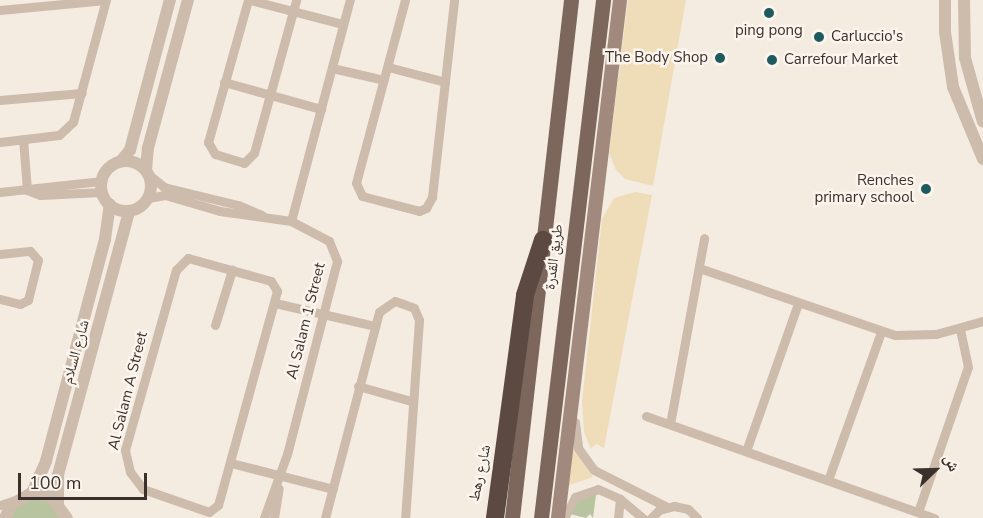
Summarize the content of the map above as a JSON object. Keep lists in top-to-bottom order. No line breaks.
{"streets":{"main road":["طريق القدرة"],"street":["Al Salam 1 Street","شارع السلام","Al Salam A Street","شارع رهط"]},"crossings":[["Al Salam 1 Street","شارع السلام"]],"places":["ping pong","Carluccio's","The Body Shop","Carrefour Market","Renches primary school"],"scale_bar":"100 m","north":"top right"}
